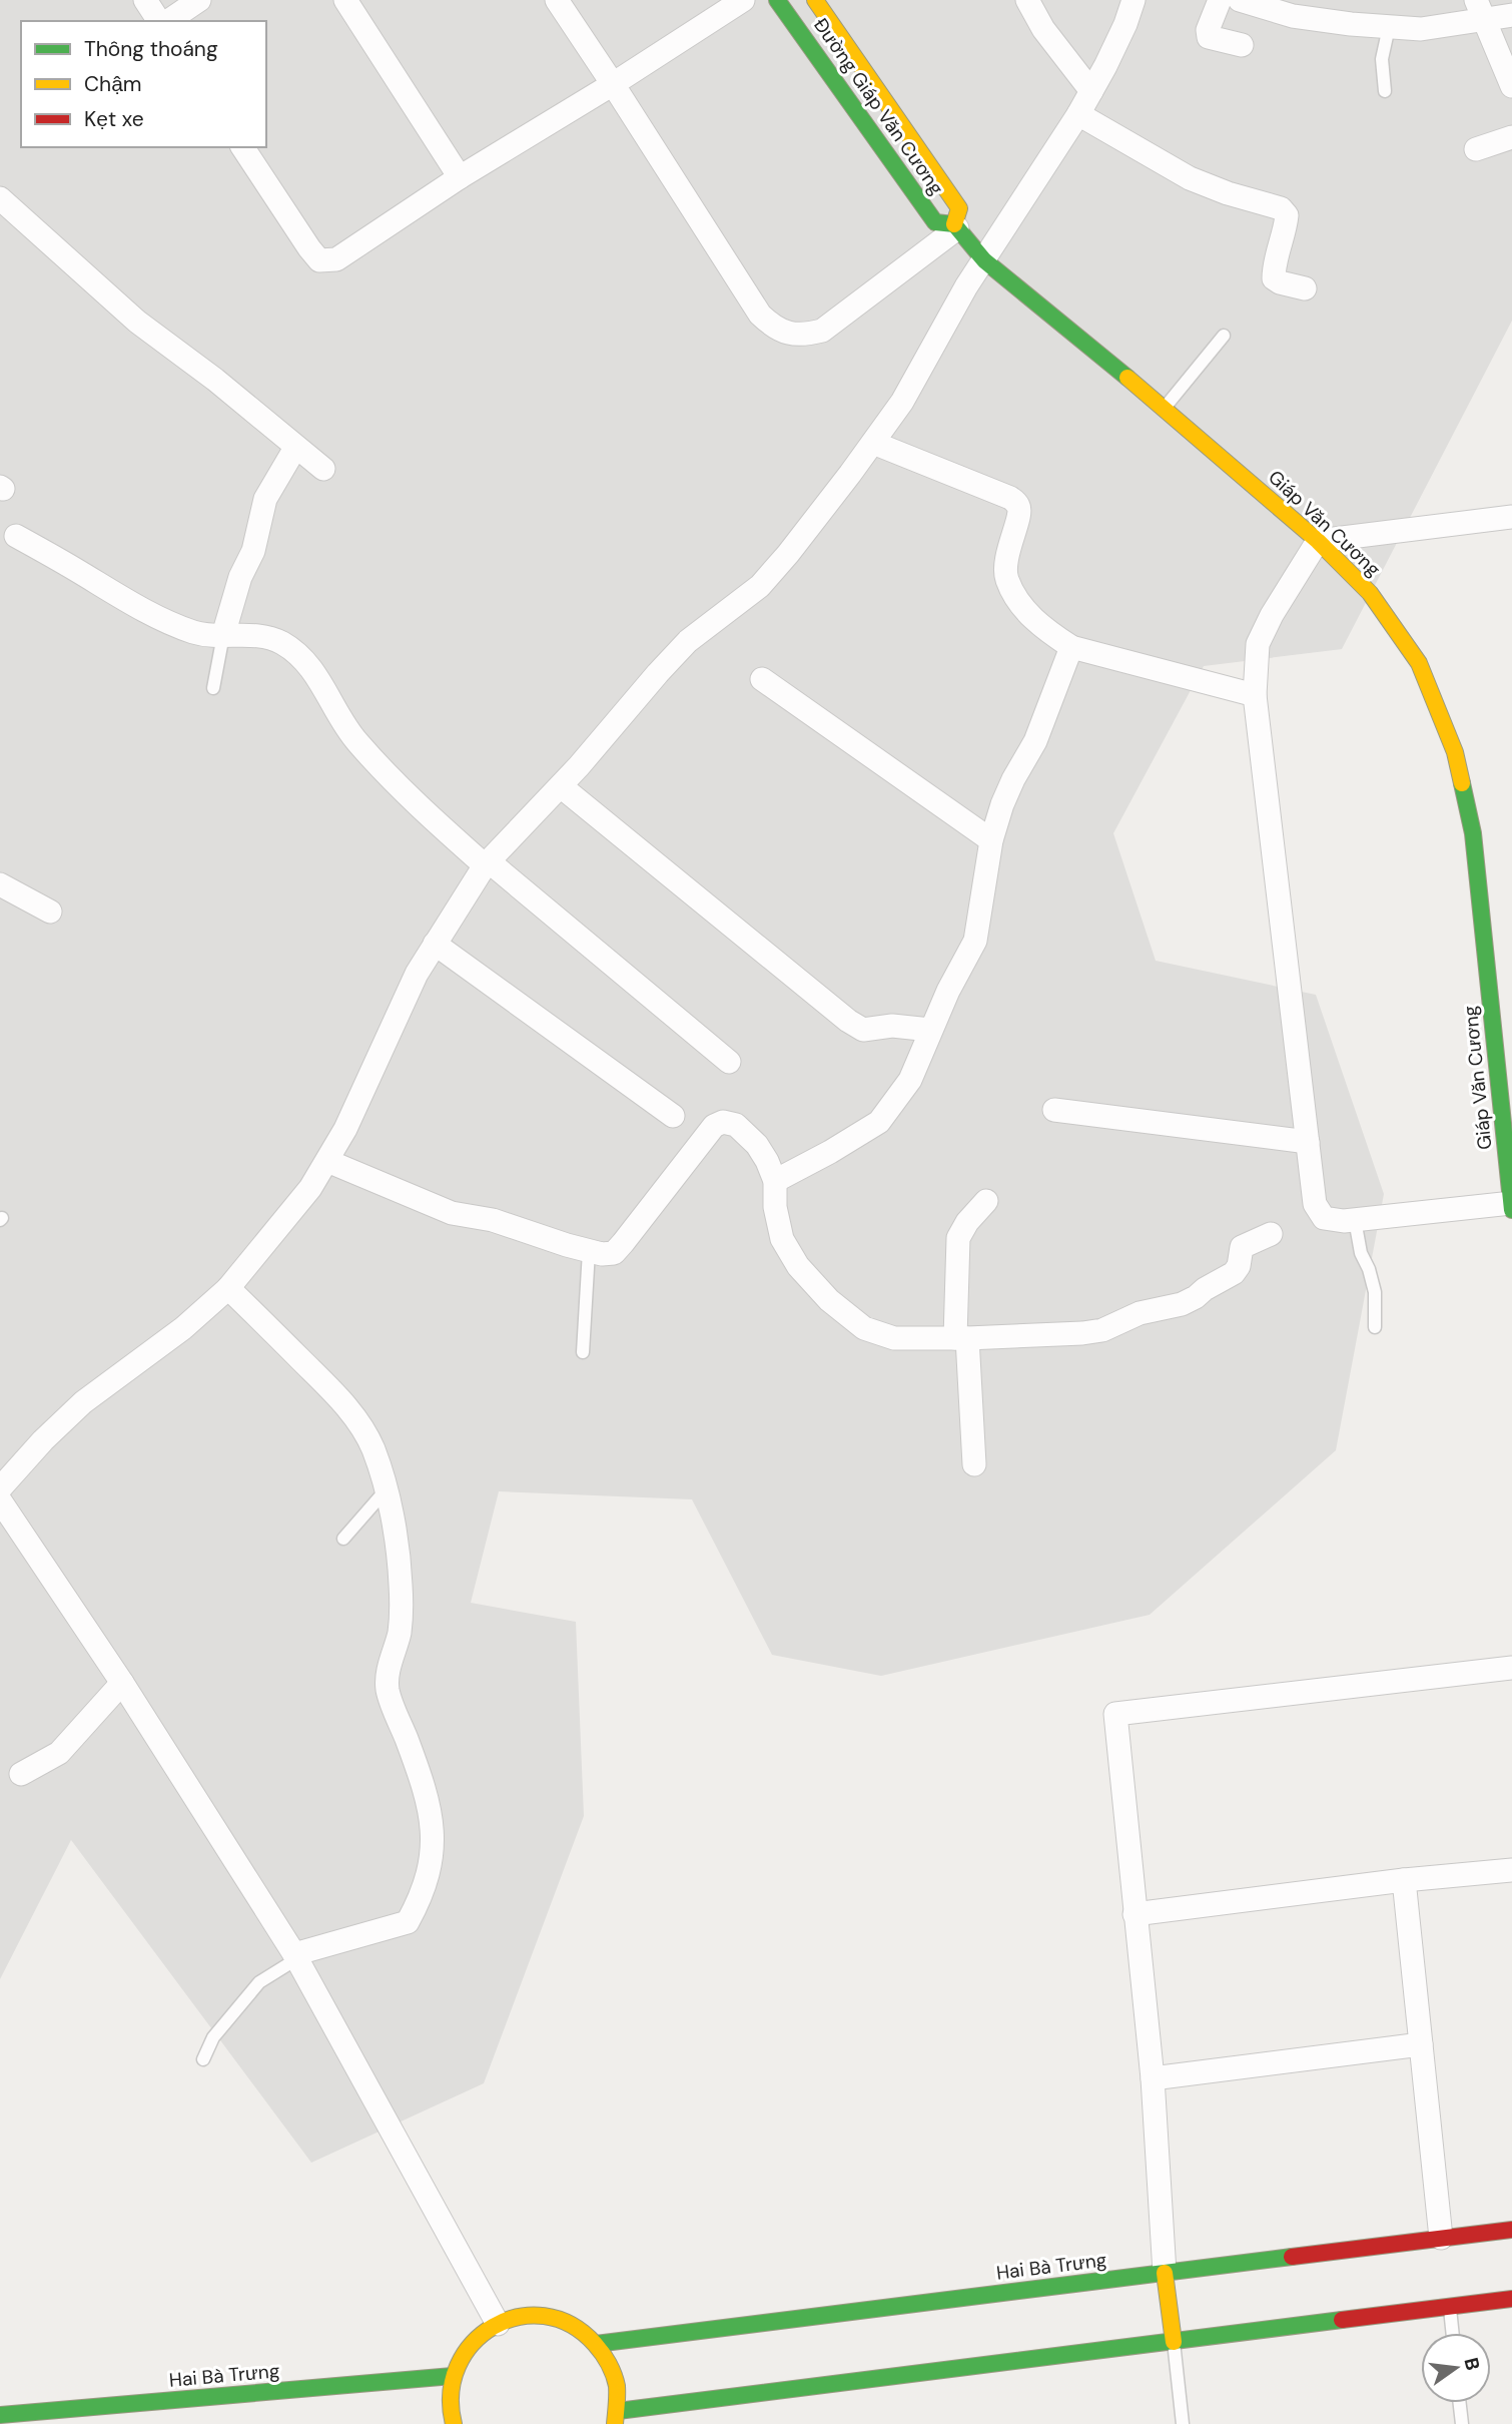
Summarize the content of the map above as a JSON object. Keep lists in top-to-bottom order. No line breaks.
{"streets":{"street":["Đường Giáp Văn Cương","Giáp Văn Cương","Hai Bà Trưng"]},"crossings":[["Đường Giáp Văn Cương","Giáp Văn Cương"]],"legend":["Thông thoáng","Chậm","Kẹt xe"],"north":"right"}
